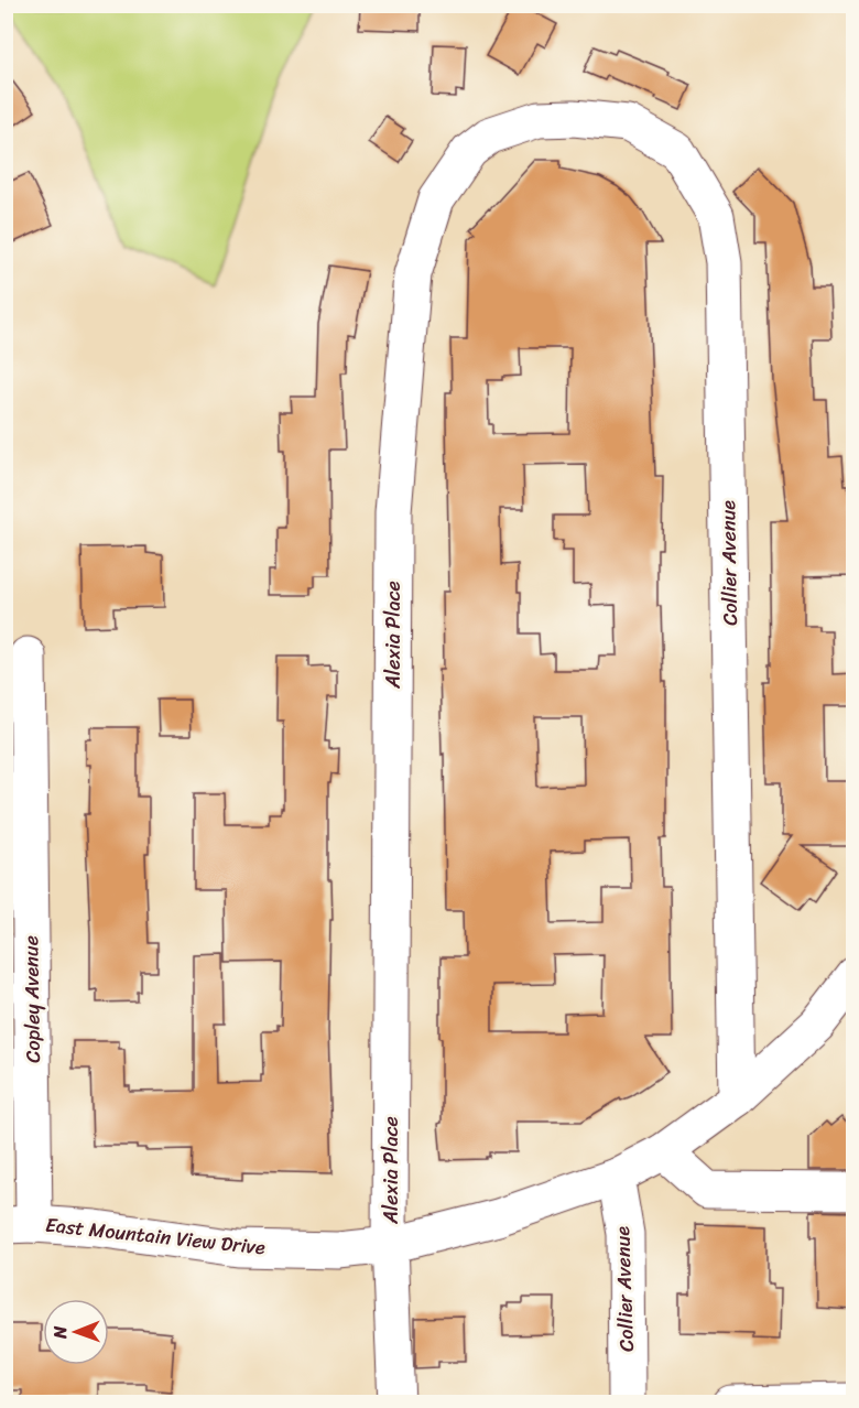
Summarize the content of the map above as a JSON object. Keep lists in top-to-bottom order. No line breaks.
{"streets":{"street":["Collier Avenue","Alexia Place","Copley Avenue","East Mountain View Drive"]},"crossings":[["Collier Avenue","Alexia Place"],["Collier Avenue","East Mountain View Drive"],["Alexia Place","East Mountain View Drive"],["Copley Avenue","East Mountain View Drive"]],"north":"left"}
